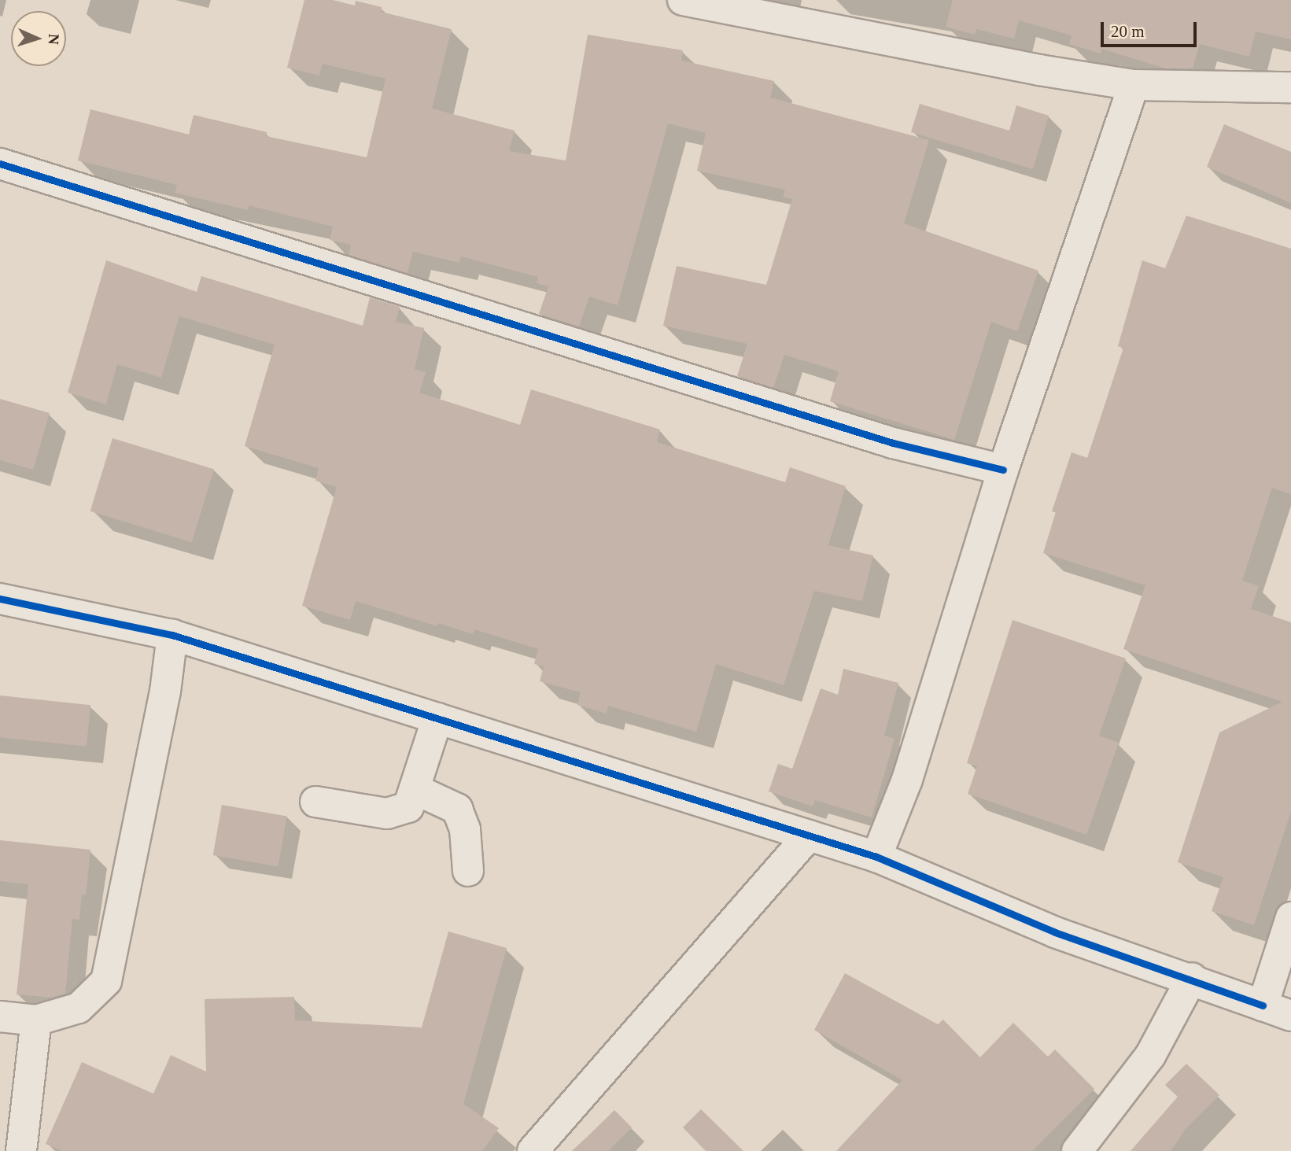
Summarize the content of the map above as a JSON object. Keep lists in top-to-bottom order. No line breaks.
{"scale_bar":"20 m","north":"right"}
